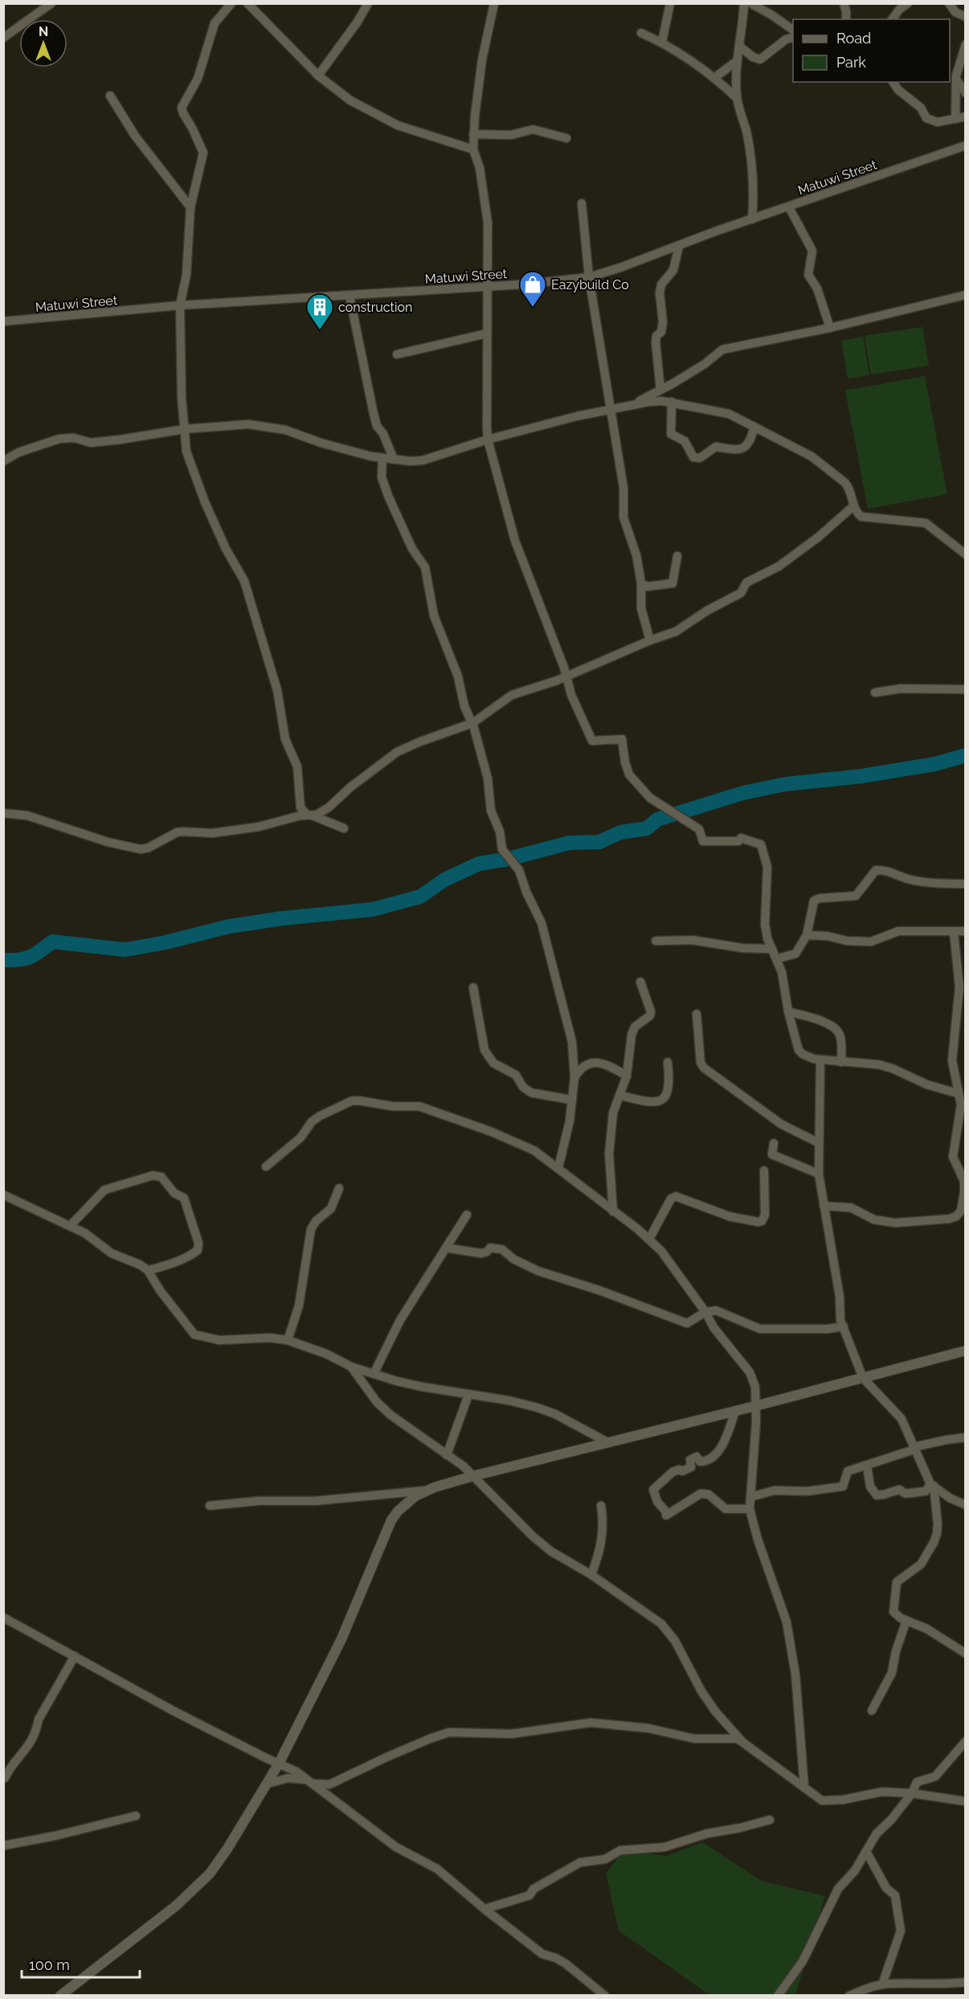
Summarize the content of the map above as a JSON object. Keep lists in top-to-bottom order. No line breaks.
{"streets":{"street":["Matuwi Street"]},"places":{"shop":["Eazybuild Co"],"building":["construction"]},"legend":["Road","Park"],"scale_bar":"100 m","north":"top"}
